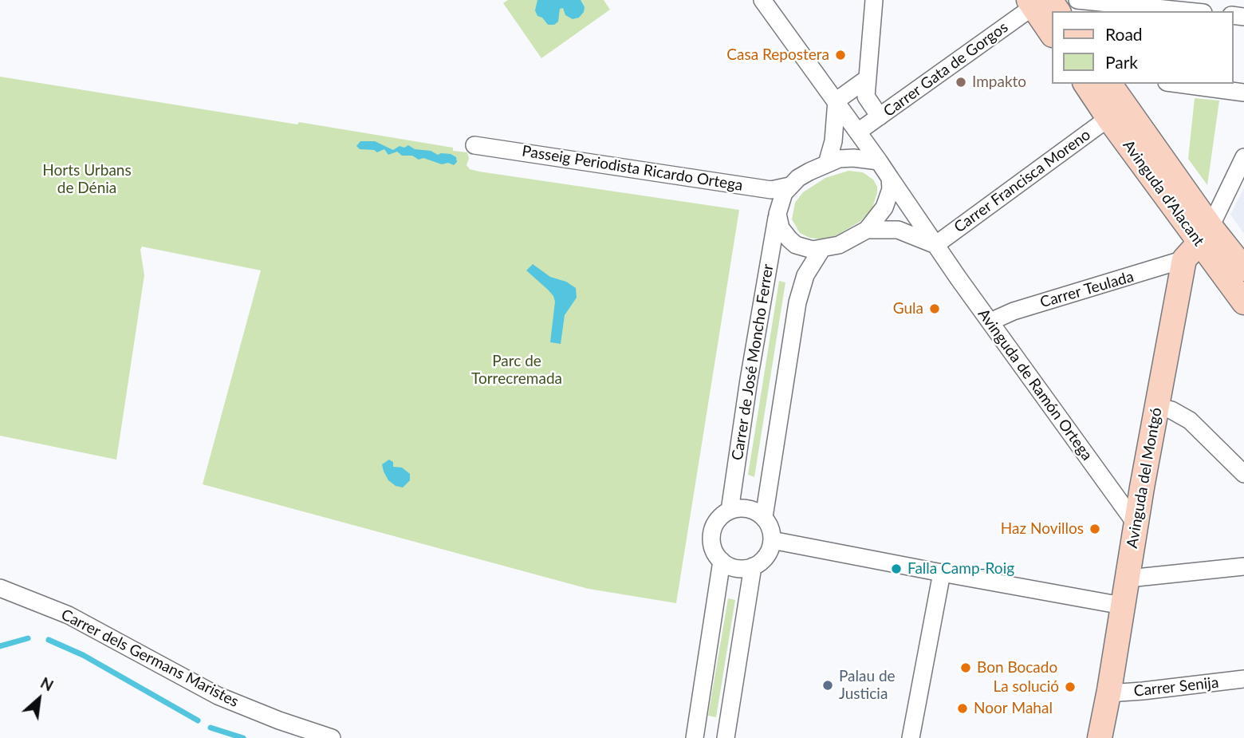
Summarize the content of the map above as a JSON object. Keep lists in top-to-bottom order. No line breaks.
{"streets":{"main road":["Avinguda d'Alacant","Avinguda del Montgó"],"street":["Carrer Gata de Gorgos","Passeig Periodista Ricardo Ortega","Carrer Francisca Moreno","Carrer Teulada","Carrer de José Moncho Ferrer","Avinguda de Ramón Ortega","Carrer dels Germans Maristes","Carrer Senija"]},"crossings":[["Passeig Periodista Ricardo Ortega","Carrer de José Moncho Ferrer"],["Passeig Periodista Ricardo Ortega","Avinguda de Ramón Ortega"],["Carrer Francisca Moreno","Avinguda d'Alacant"],["Carrer Francisca Moreno","Avinguda de Ramón Ortega"],["Carrer Teulada","Avinguda de Ramón Ortega"],["Carrer Teulada","Avinguda del Montgó"],["Carrer de José Moncho Ferrer","Avinguda de Ramón Ortega"],["Avinguda de Ramón Ortega","Avinguda del Montgó"],["Avinguda del Montgó","Carrer Senija"]],"parks":["Horts Urbans de Dénia","Parc de Torrecremada"],"places":["Casa Repostera","Impakto","Gula","Haz Novillos","Falla Camp-Roig","Bon Bocado","Palau de Justicia","La solució","Noor Mahal"],"legend":["Road","Park"],"north":"top right"}
